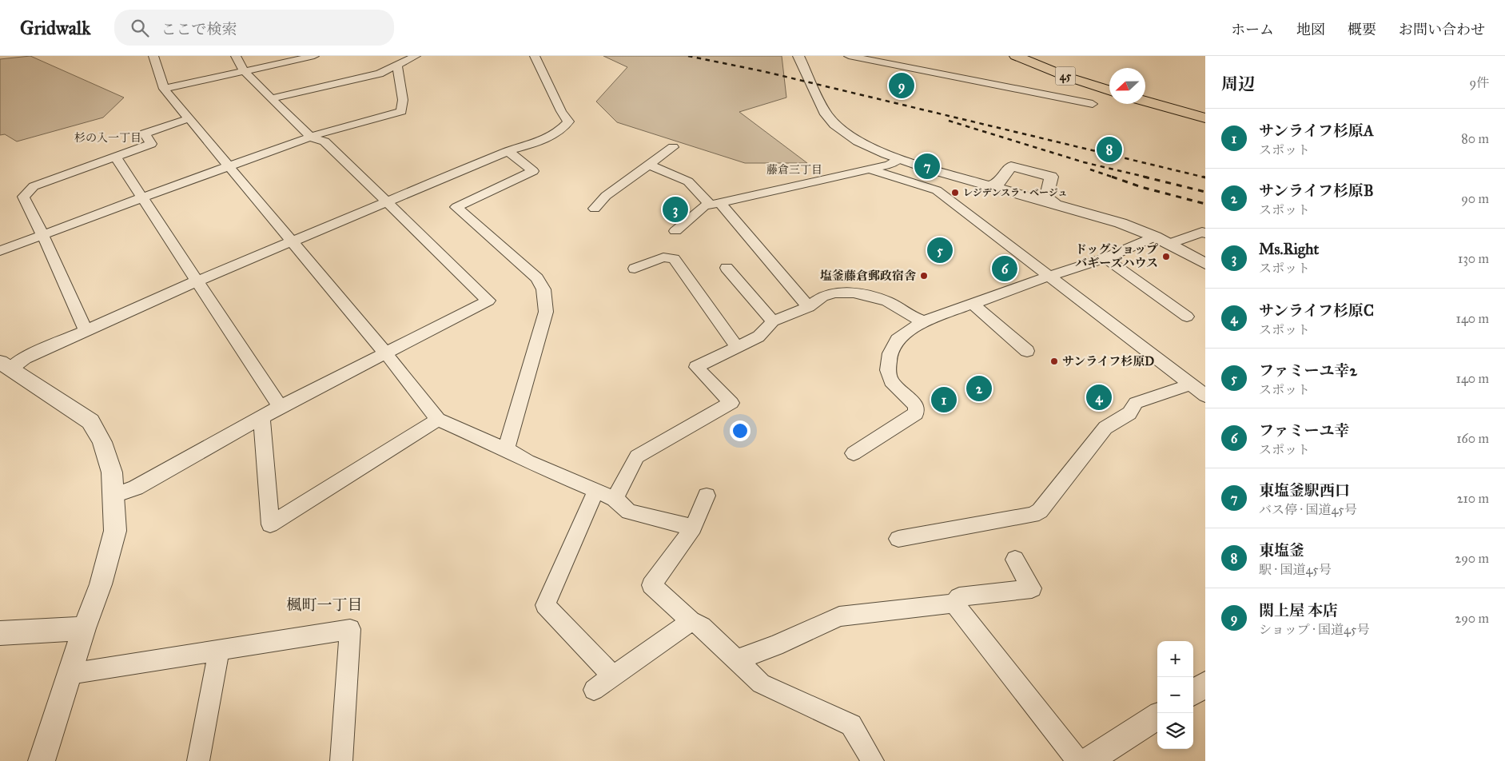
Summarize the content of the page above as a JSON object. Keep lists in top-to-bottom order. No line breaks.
{"streets":{"highway":["45"]},"districts":["杉の入一丁目","藤倉三丁目","楓町一丁目"],"places":["レジデンスラ・ベージュ","ドッグショップ バギーズハウス","塩釜藤倉郵政宿舎","サンライフ杉原D"],"north":"left","page":{"header":"Gridwalk","search":"ここで検索","nav":["ホーム","地図","概要","お問い合わせ"],"heading":["周辺","9件"],"pins":["9","8","7","3","5","6","2","4","1"],"list":[{"mark":"1","name":"サンライフ杉原A","note":"スポット","value":"80 m"},{"mark":"2","name":"サンライフ杉原B","note":"スポット","value":"90 m"},{"mark":"3","name":"Ms.Right","note":"スポット","value":"130 m"},{"mark":"4","name":"サンライフ杉原C","note":"スポット","value":"140 m"},{"mark":"5","name":"ファミーユ幸2","note":"スポット","value":"140 m"},{"mark":"6","name":"ファミーユ幸","note":"スポット","value":"160 m"},{"mark":"7","name":"東塩釜駅西口","note":"バス停 · 国道45号","value":"210 m"},{"mark":"8","name":"東塩釜","note":"駅 · 国道45号","value":"290 m"},{"mark":"9","name":"閖上屋 本店","note":"ショップ · 国道45号","value":"290 m"}],"map_buttons":["+","−"]}}
